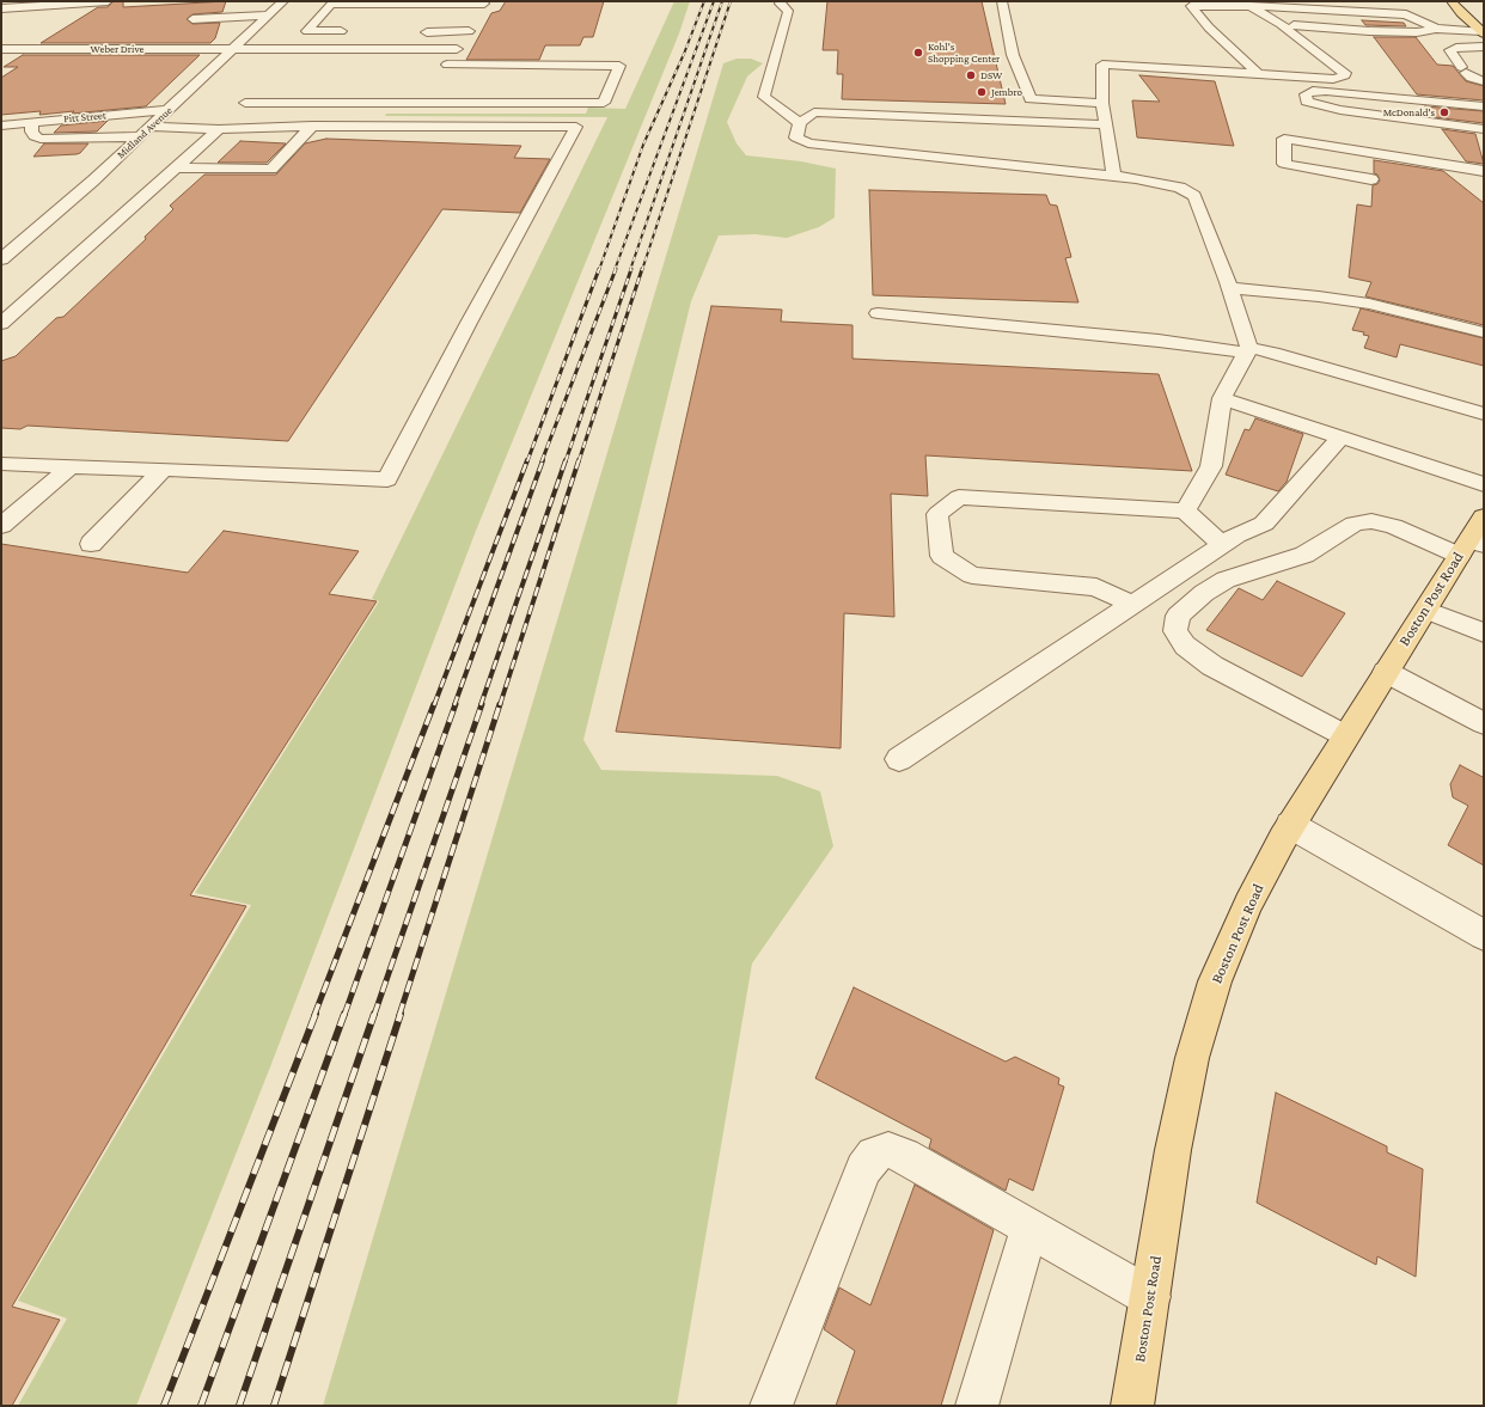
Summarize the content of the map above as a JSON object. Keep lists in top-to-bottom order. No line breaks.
{"streets":{"main road":["Boston Post Road"],"street":["Weber Drive","Pitt Street","Midland Avenue"]},"crossings":[["Weber Drive","Midland Avenue"],["Pitt Street","Midland Avenue"]],"places":["Kohl's Shopping Center","DSW","Jembro","McDonald's"]}
